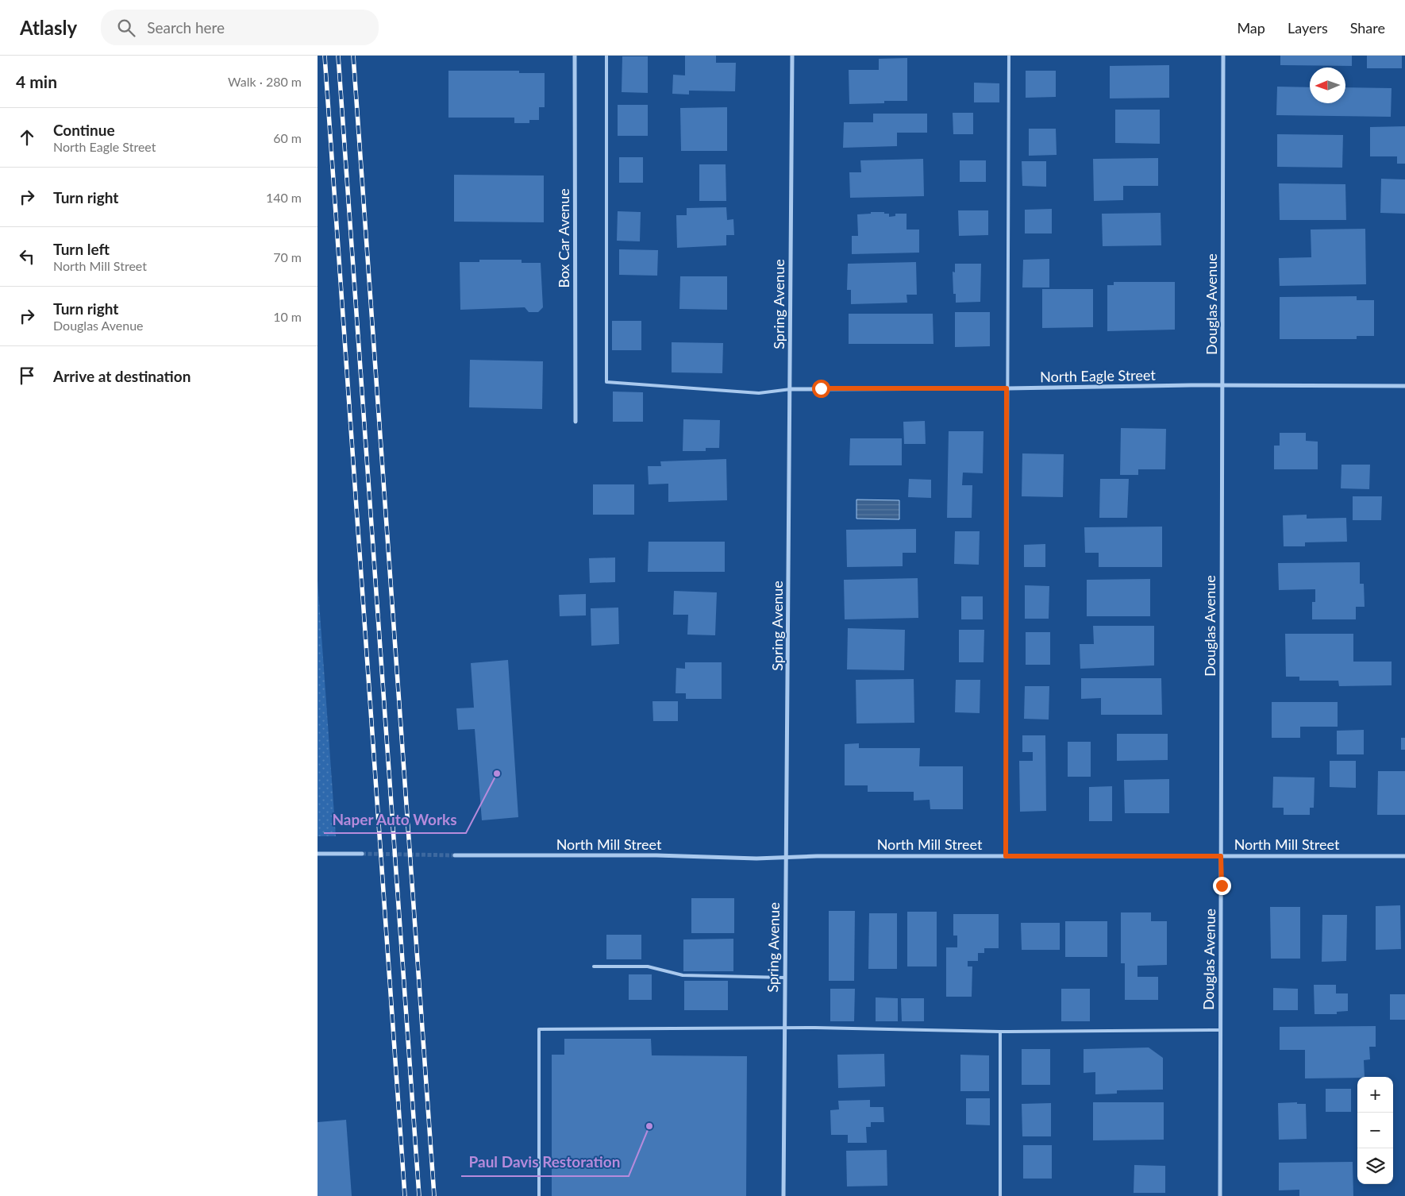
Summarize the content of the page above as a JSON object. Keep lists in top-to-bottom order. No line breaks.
{"streets":{"street":["Box Car Avenue","Spring Avenue","Douglas Avenue","North Eagle Street","North Mill Street"]},"crossings":[["Spring Avenue","North Eagle Street"],["Spring Avenue","North Mill Street"],["Douglas Avenue","North Eagle Street"],["Douglas Avenue","North Mill Street"]],"places":["Naper Auto Works","Paul Davis Restoration"],"north":"left","page":{"header":"Atlasly","search":"Search here","nav":["Map","Layers","Share"],"heading":["4 min","Walk · 280 m"],"list":[["Continue","North Eagle Street","60 m"],["Turn right","140 m"],["Turn left","North Mill Street","70 m"],["Turn right","Douglas Avenue","10 m"],"Arrive at destination"],"map_buttons":["+","−"]}}
